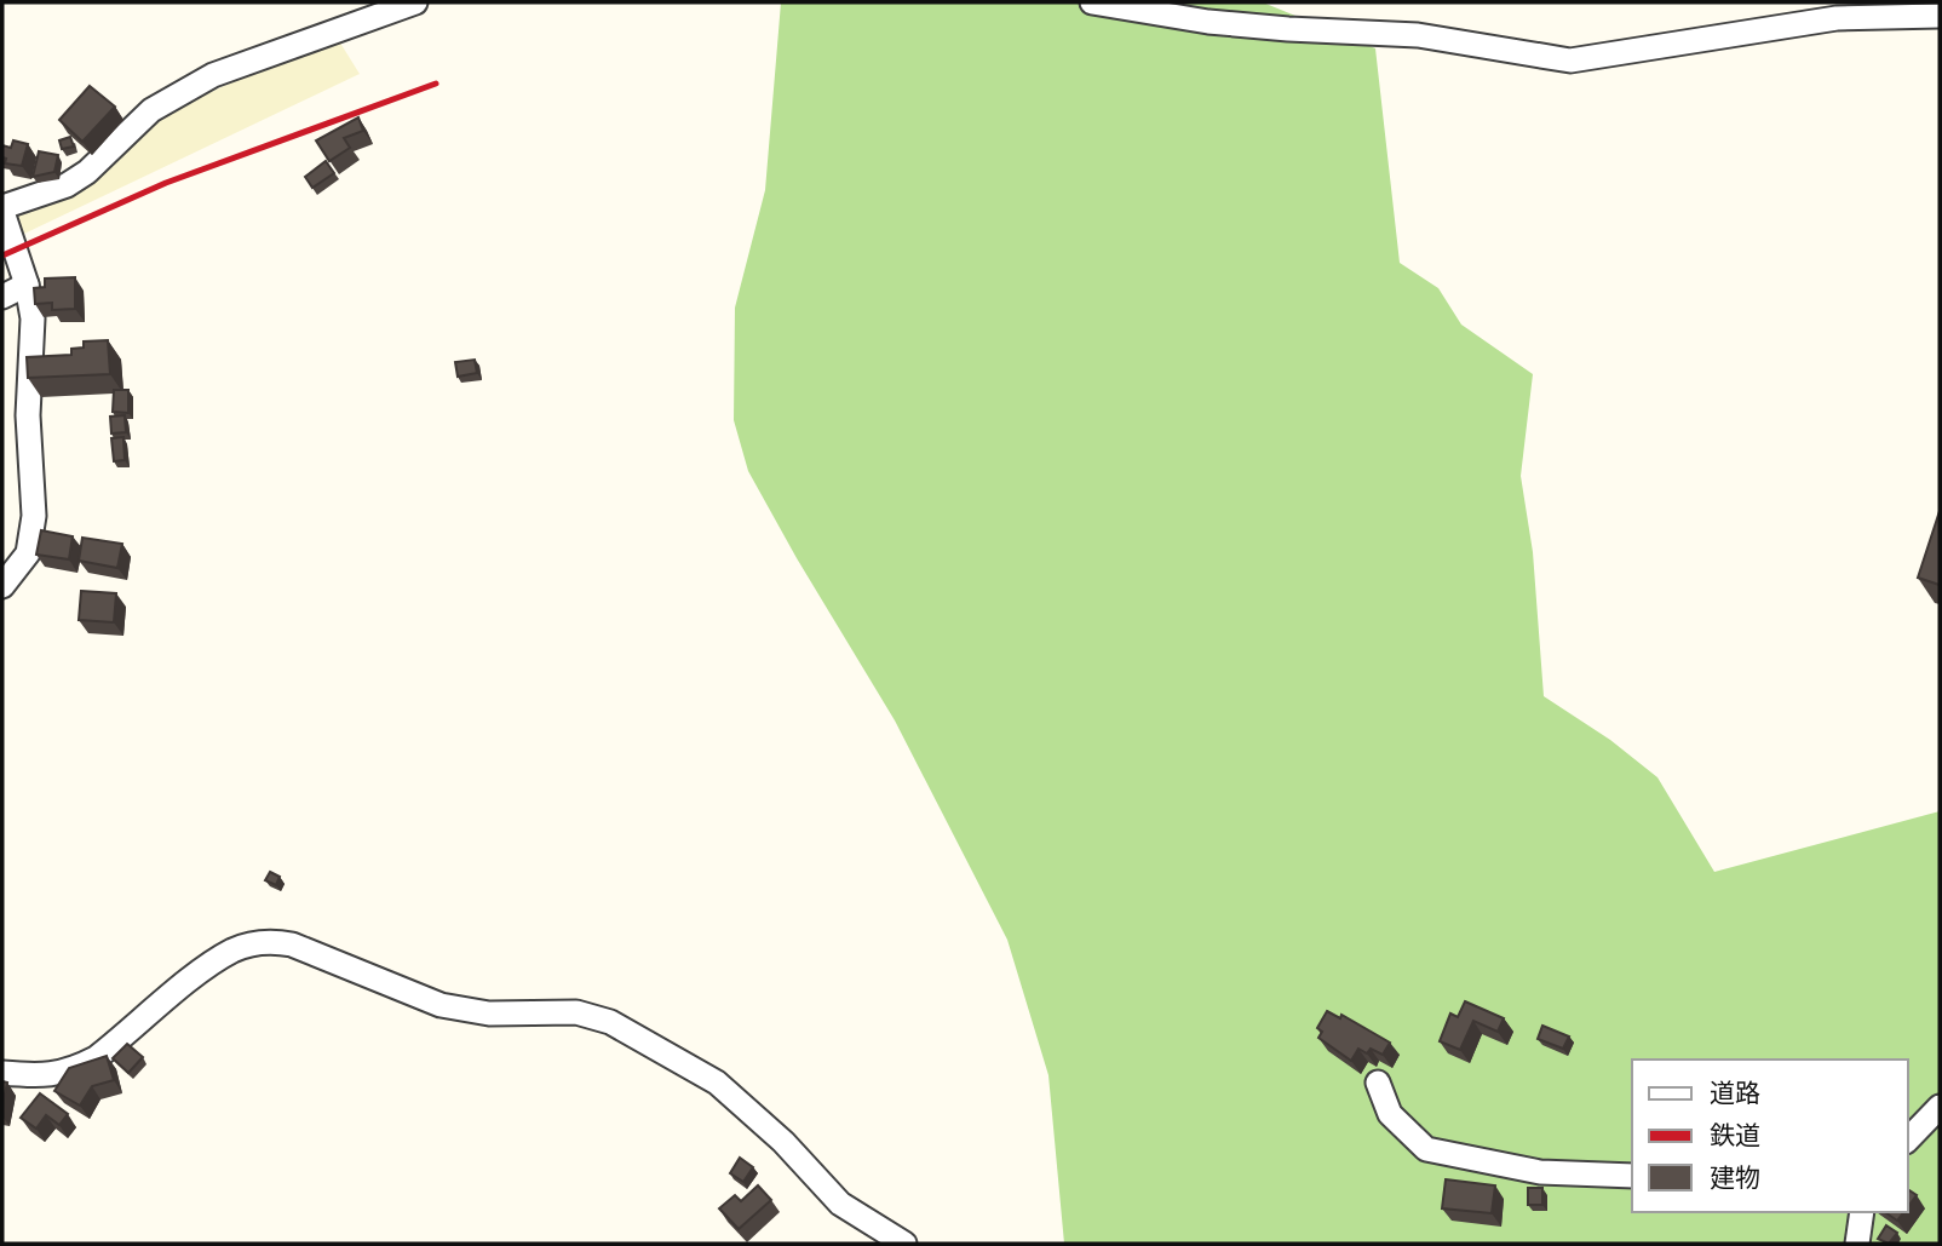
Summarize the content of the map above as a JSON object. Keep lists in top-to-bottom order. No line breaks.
{"legend":["道路","鉄道","建物"]}
